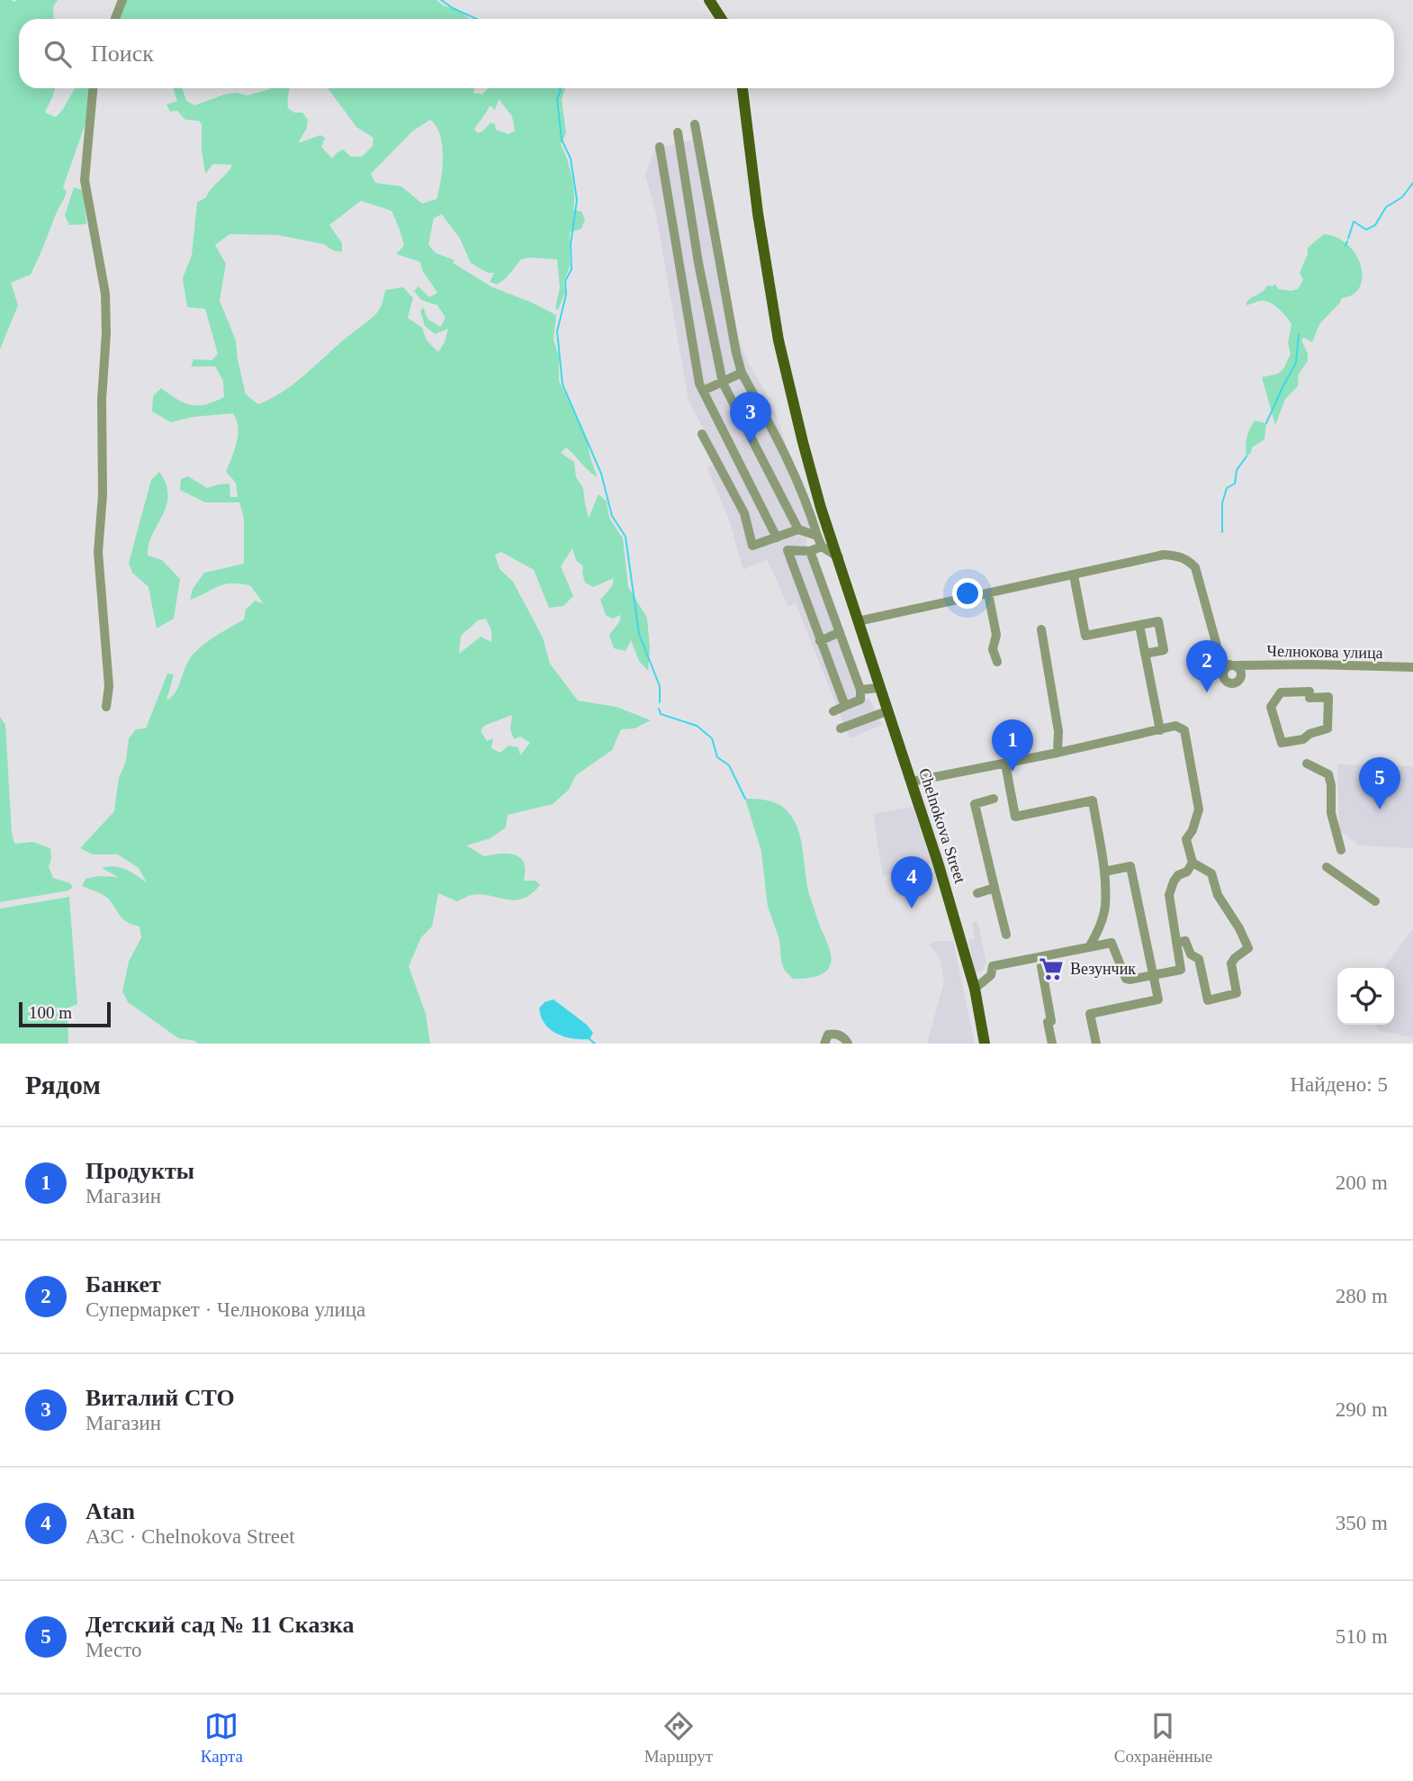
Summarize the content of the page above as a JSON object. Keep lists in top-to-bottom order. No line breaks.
{"streets":{"main road":["Chelnokova Street"],"street":["Челнокова улица"]},"places":{"supermarket":["Везунчик"]},"scale_bar":"100 m","page":{"search":"Поиск","pins":["3","2","1","5","4"],"scale":"100 m","heading":["Рядом","Найдено: 5"],"list":[{"mark":"1","name":"Продукты","note":"Магазин","value":"200 m"},{"mark":"2","name":"Банкет","note":"Супермаркет · Челнокова улица","value":"280 m"},{"mark":"3","name":"Виталий СТО","note":"Магазин","value":"290 m"},{"mark":"4","name":"Atan","note":"АЗС · Chelnokova Street","value":"350 m"},{"mark":"5","name":"Детский сад № 11 Сказка","note":"Место","value":"510 m"}],"nav":["Карта","Маршрут","Сохранённые"]}}
